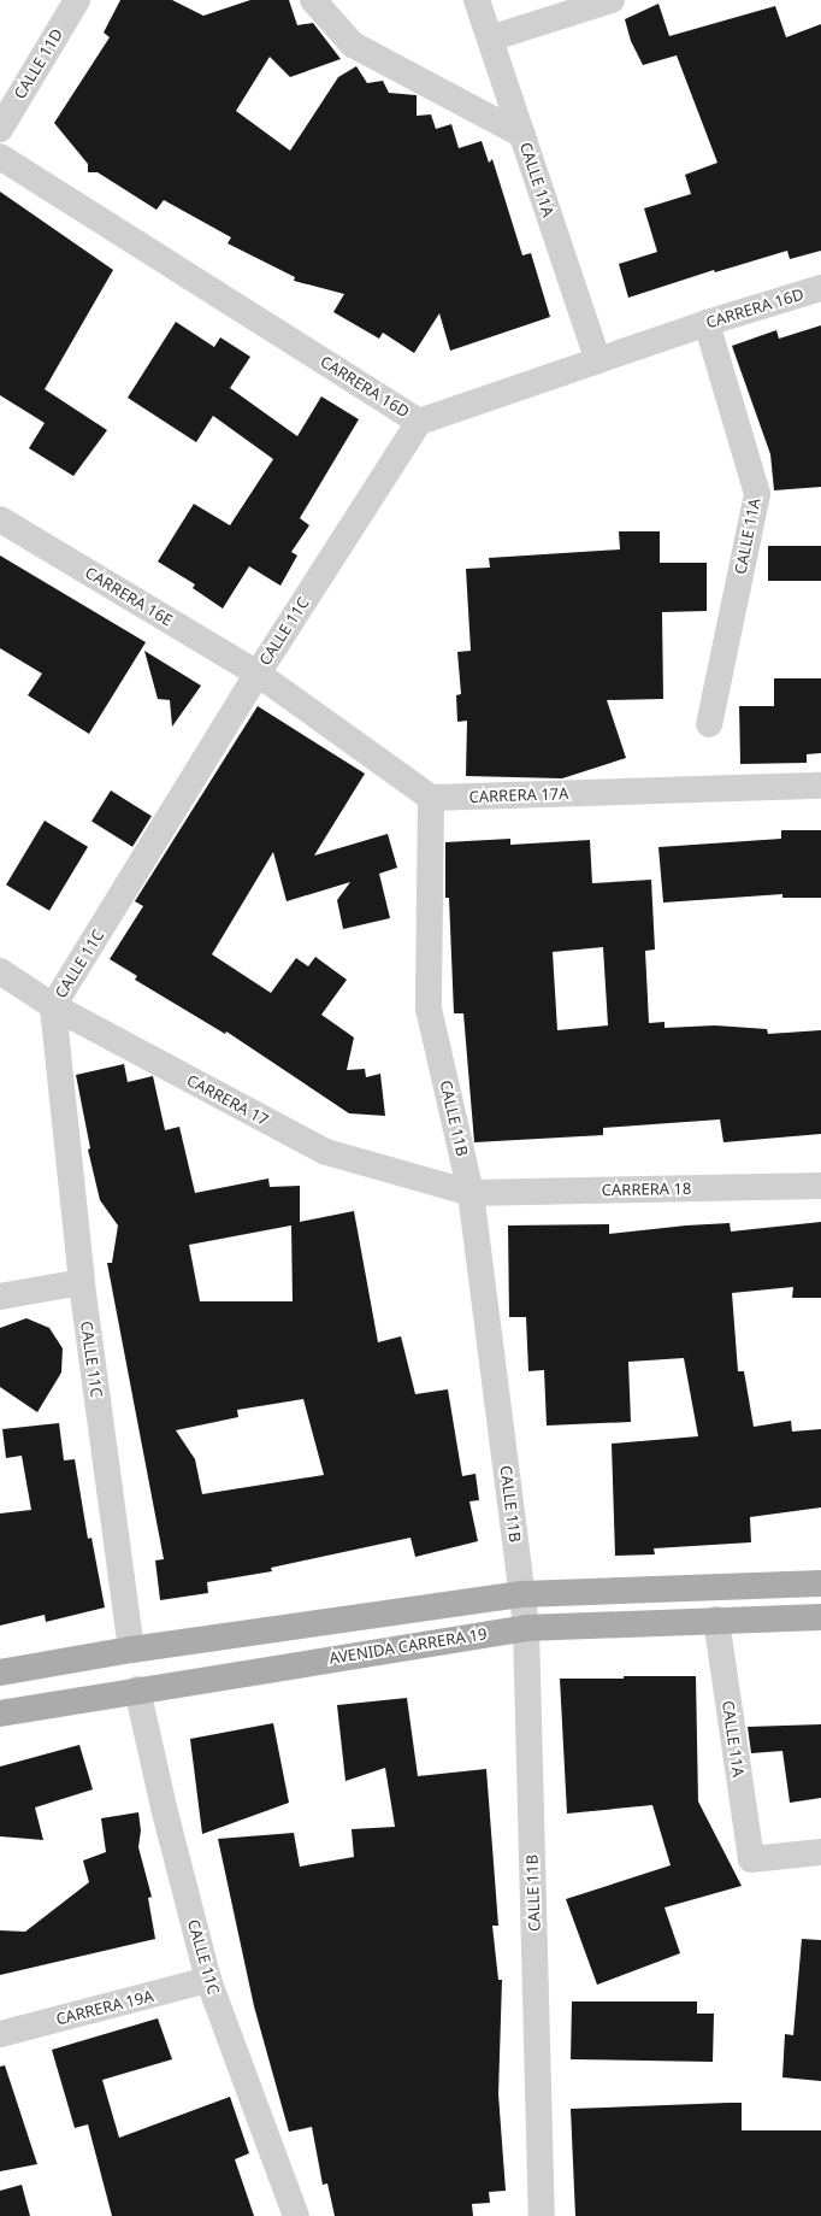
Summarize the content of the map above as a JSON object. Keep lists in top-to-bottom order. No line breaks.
{"streets":{"main road":["AVENIDA CARRERA 19"],"street":["CALLE 11D","CALLE 11A","CARRERA 16D","CARRERA 16E","CALLE 11C","CARRERA 17A","CARRERA 17","CALLE 11B","CARRERA 18","CARRERA 19A"]},"crossings":[["CALLE 11A","CARRERA 16D"],["CALLE 11A","AVENIDA CARRERA 19"],["CARRERA 16D","CALLE 11C"],["CARRERA 16E","CALLE 11C"],["CALLE 11C","CARRERA 17"],["CALLE 11C","AVENIDA CARRERA 19"],["CALLE 11C","CARRERA 19A"],["CARRERA 17A","CALLE 11B"],["CARRERA 17","CALLE 11B"],["CARRERA 17","CARRERA 18"],["CALLE 11B","CARRERA 18"],["CALLE 11B","AVENIDA CARRERA 19"]]}
